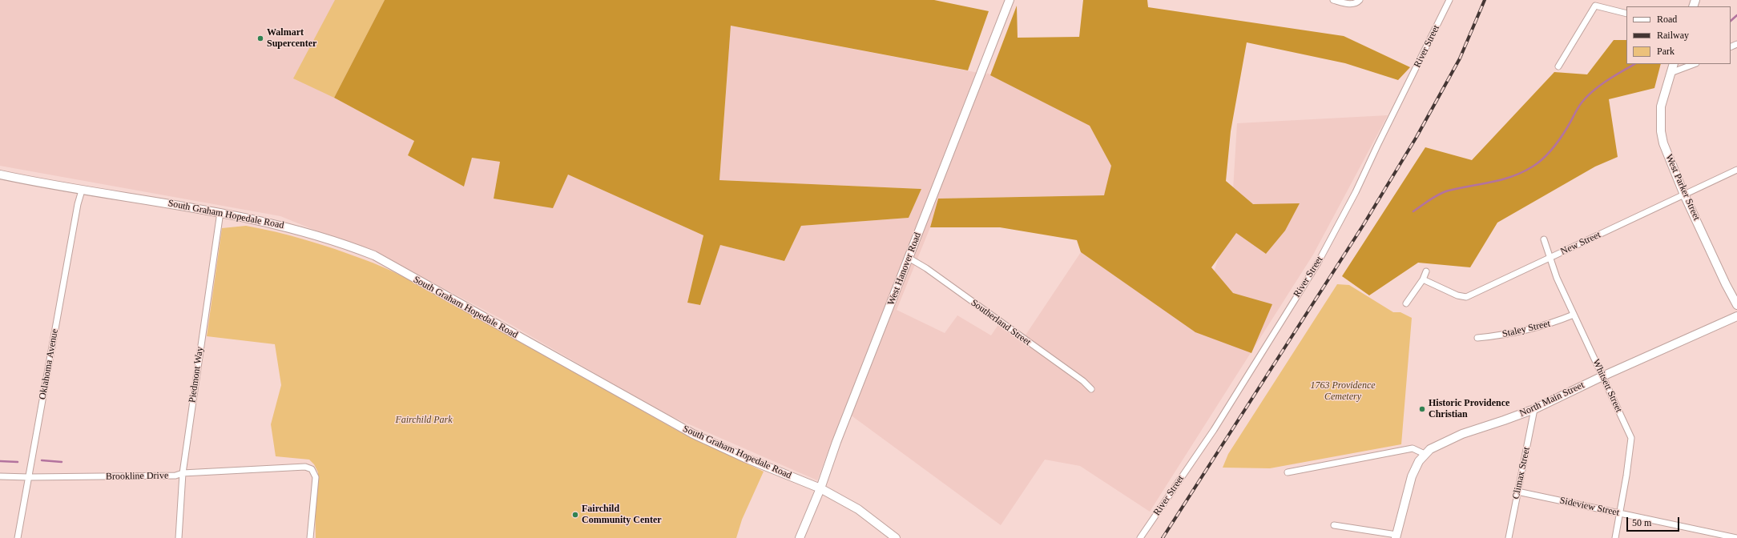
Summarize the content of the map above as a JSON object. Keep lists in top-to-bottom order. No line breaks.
{"streets":{"street":["River Street","West Parker Street","South Graham Hopedale Road","New Street","West Hanover Road","Southerland Street","Staley Street","Oklahoma Avenue","Piedmont Way","Whitsett Street","North Main Street","Climax Street","Brookline Drive","Sideview Street"]},"crossings":[["West Parker Street","New Street"],["South Graham Hopedale Road","West Hanover Road"],["South Graham Hopedale Road","Oklahoma Avenue"],["South Graham Hopedale Road","Piedmont Way"],["New Street","Whitsett Street"],["West Hanover Road","Southerland Street"],["Staley Street","Whitsett Street"],["Oklahoma Avenue","Brookline Drive"],["Piedmont Way","Brookline Drive"],["Whitsett Street","North Main Street"],["Whitsett Street","Sideview Street"],["North Main Street","Climax Street"],["Climax Street","Sideview Street"]],"parks":["1763 Providence Cemetery","Fairchild Park"],"places":["Walmart Supercenter","Historic Providence Christian","Fairchild Community Center"],"legend":["Road","Railway","Park"],"scale_bar":"50 m"}
